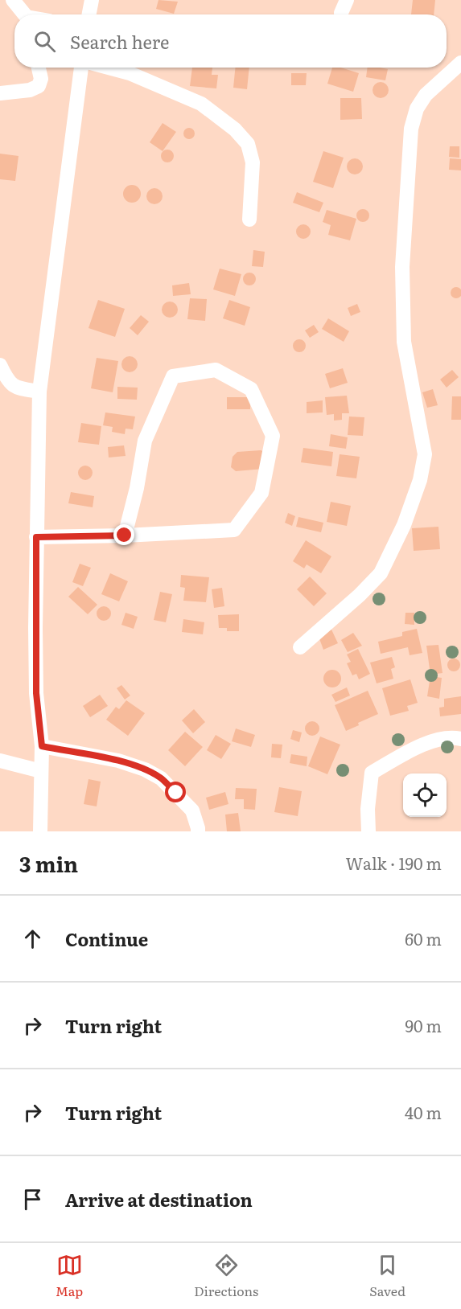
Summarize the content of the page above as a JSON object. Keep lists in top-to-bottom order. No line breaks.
{"page":{"search":"Search here","heading":["3 min","Walk · 190 m"],"list":[["Continue","60 m"],["Turn right","90 m"],["Turn right","40 m"],"Arrive at destination"],"nav":["Map","Directions","Saved"]}}
